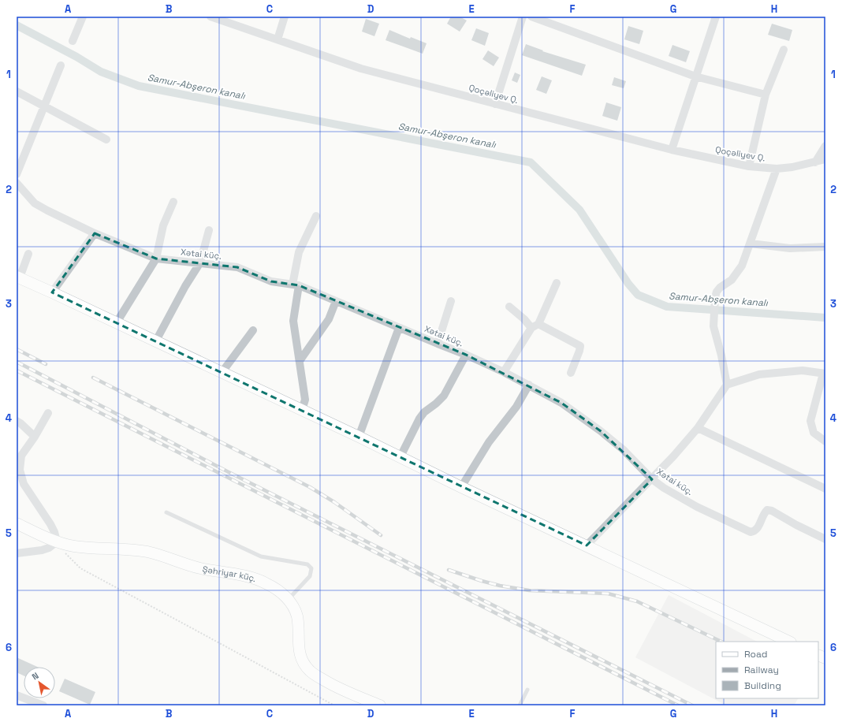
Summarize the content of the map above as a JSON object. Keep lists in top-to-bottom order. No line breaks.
{"streets":{"street":["Qoçəliyev Q.","Xətai küç.","Şəhriyar küç."]},"water":["Samur-Abşeron kanalı"],"legend":["Road","Railway","Building"],"north":"top left","grid":{"columns":["A","B","C","D","E","F","G","H"],"rows":["1","2","3","4","5","6"]}}
